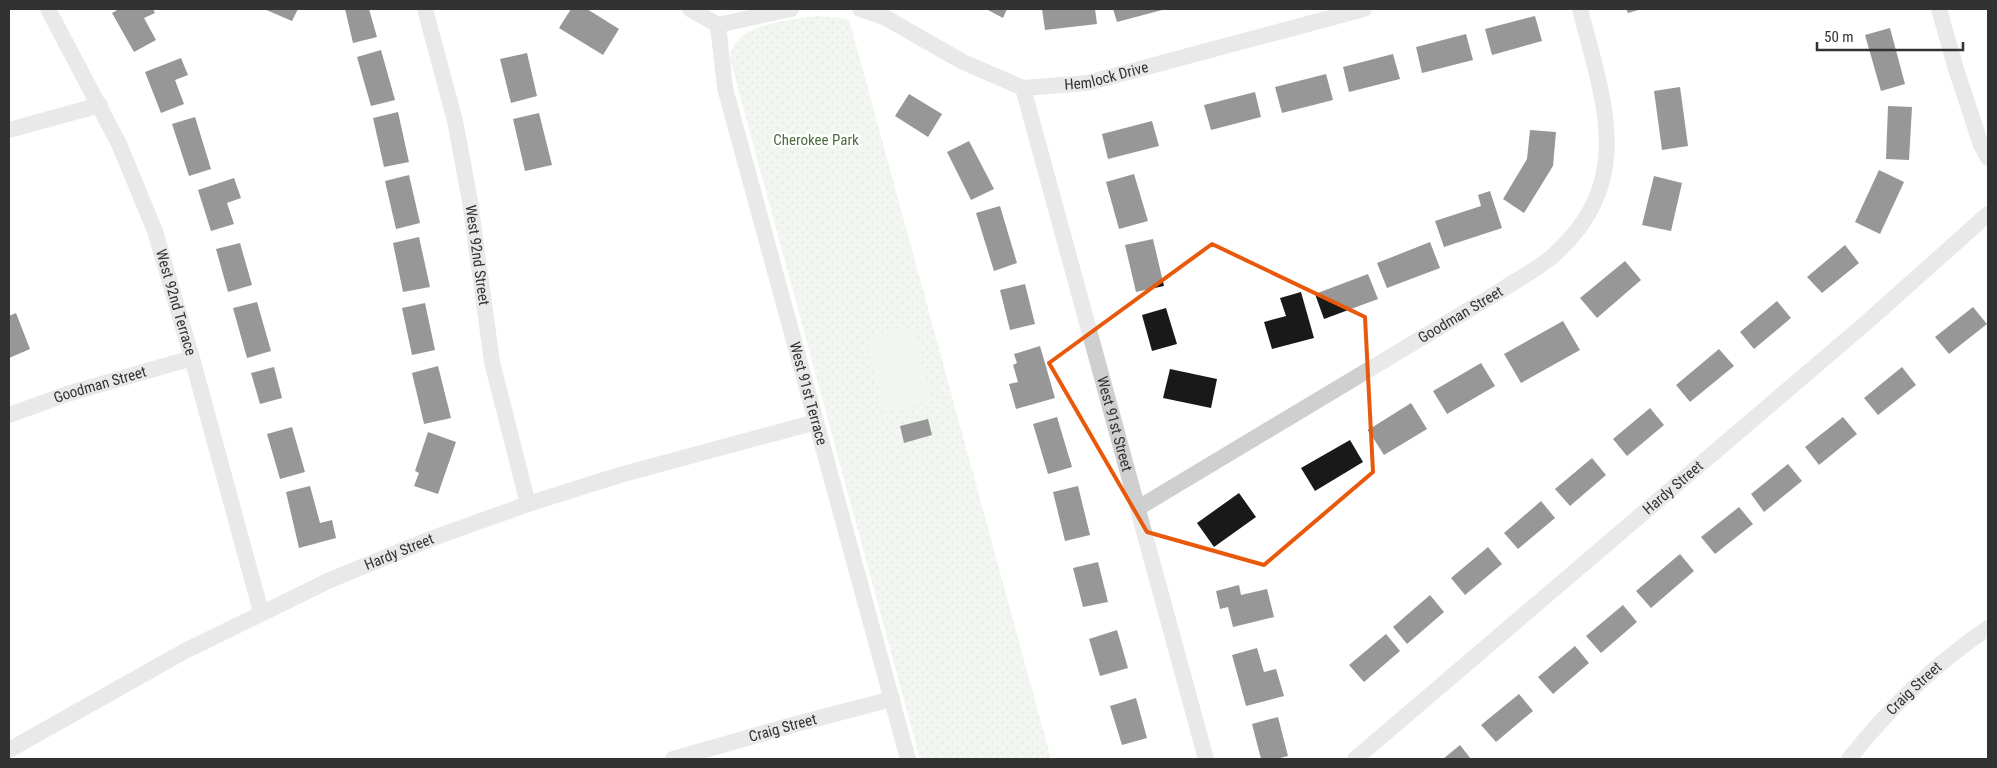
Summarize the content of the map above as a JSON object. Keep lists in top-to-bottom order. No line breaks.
{"streets":{"street":["Hemlock Drive","West 92nd Street","West 92nd Terrace","Goodman Street","West 91st Terrace","West 91st Street","Hardy Street","Craig Street"]},"crossings":[["Hemlock Drive","West 91st Street"],["West 92nd Street","Hardy Street"],["West 92nd Terrace","Goodman Street"],["West 92nd Terrace","Hardy Street"],["Goodman Street","West 91st Street"],["West 91st Terrace","Hardy Street"],["West 91st Terrace","Craig Street"]],"parks":["Cherokee Park"],"scale_bar":"50 m"}
